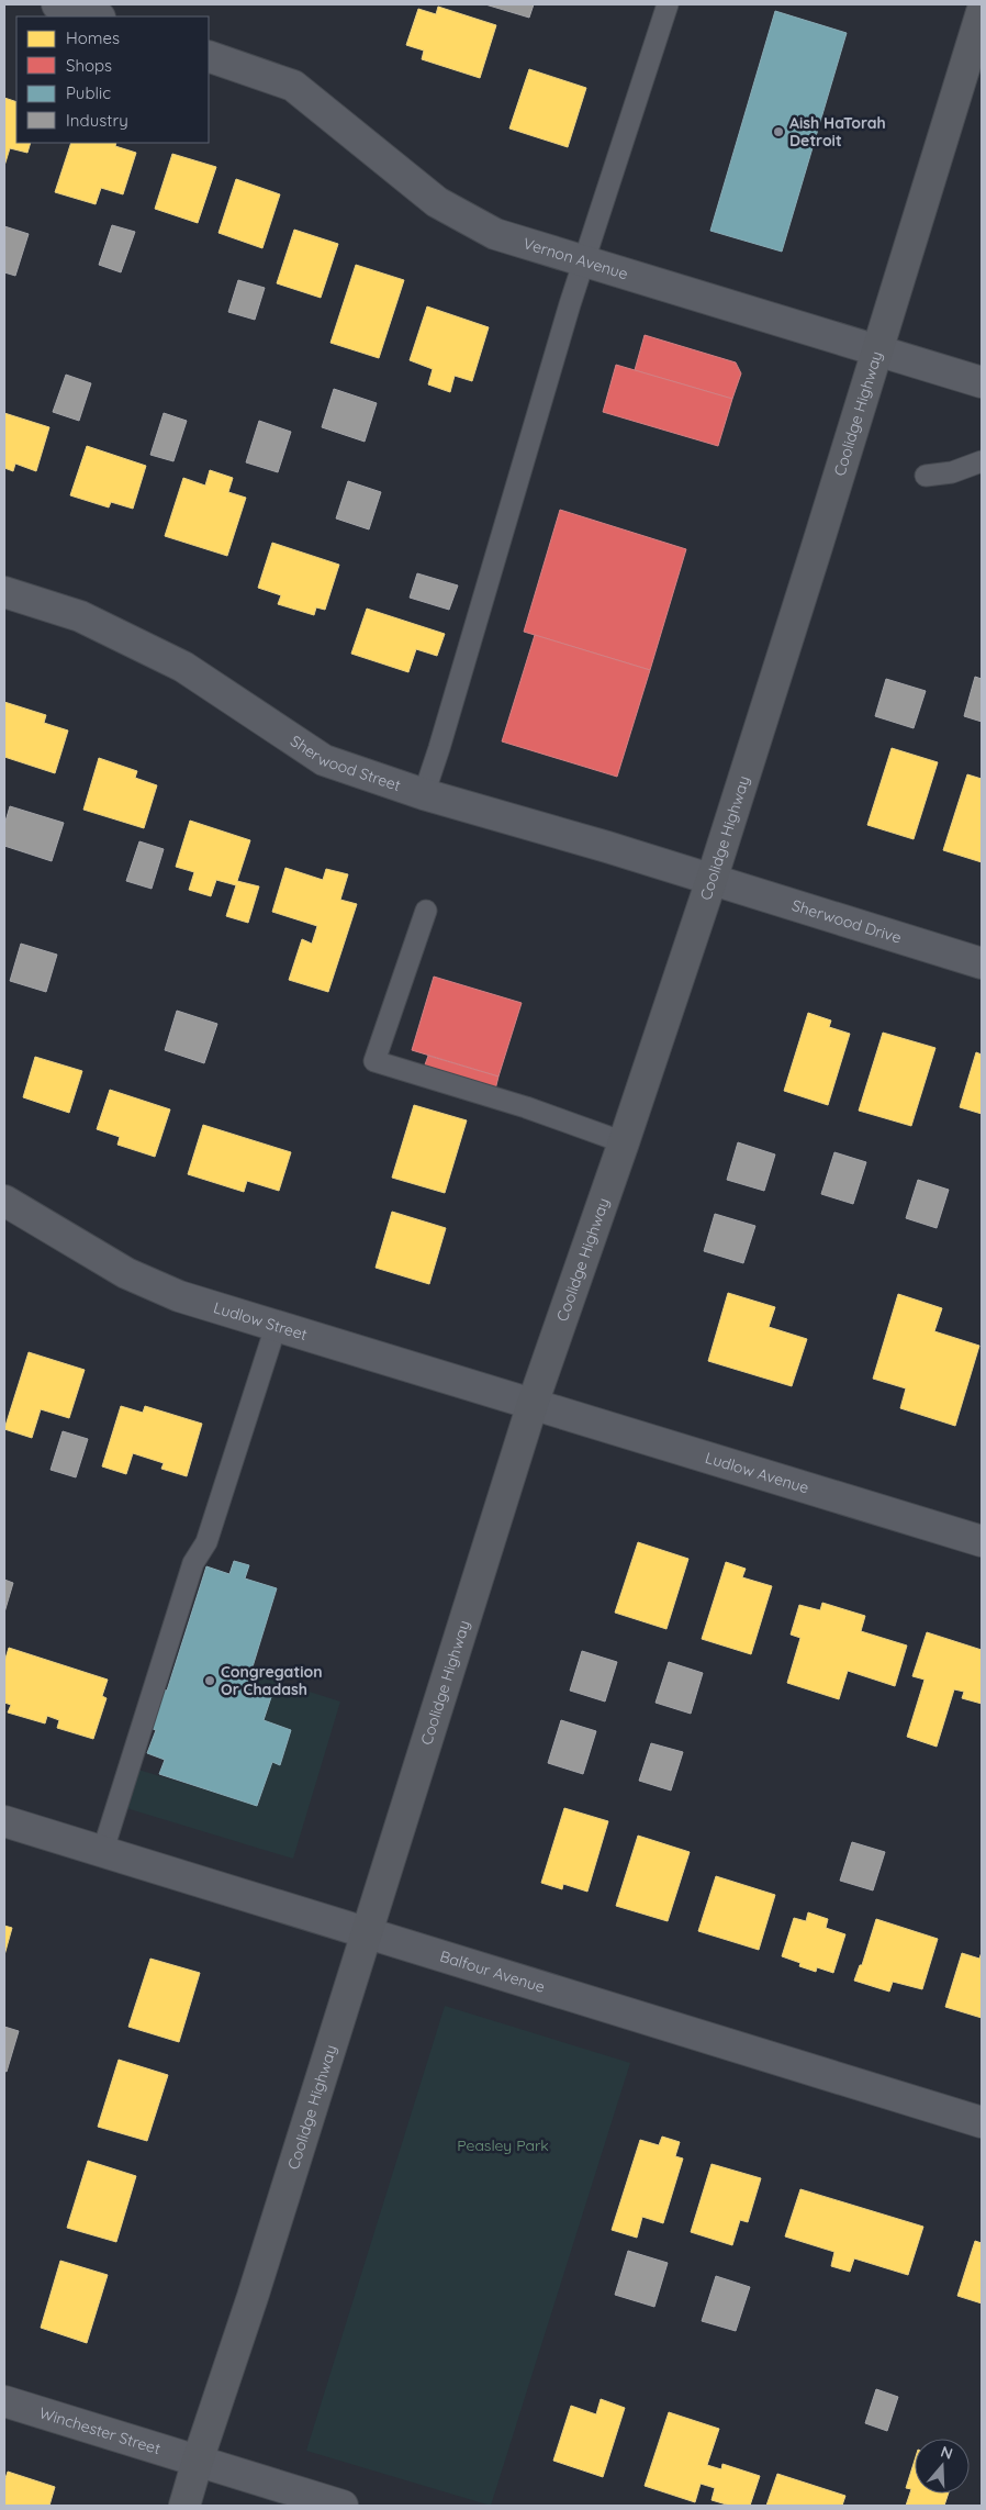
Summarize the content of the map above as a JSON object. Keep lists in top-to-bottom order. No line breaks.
{"streets":{"main road":["Coolidge Highway"],"street":["Vernon Avenue","Sherwood Street","Sherwood Drive","Ludlow Street","Ludlow Avenue","Balfour Avenue","Winchester Street"]},"crossings":[["Vernon Avenue","Coolidge Highway"],["Coolidge Highway","Sherwood Street"],["Coolidge Highway","Sherwood Drive"],["Coolidge Highway","Ludlow Street"],["Coolidge Highway","Ludlow Avenue"],["Coolidge Highway","Balfour Avenue"],["Coolidge Highway","Winchester Street"],["Sherwood Street","Sherwood Drive"],["Ludlow Street","Ludlow Avenue"]],"parks":["Peasley Park"],"places":["Aish HaTorah Detroit","Congregation Or Chadash"],"legend":["Homes","Shops","Public","Industry"],"north":"top"}
